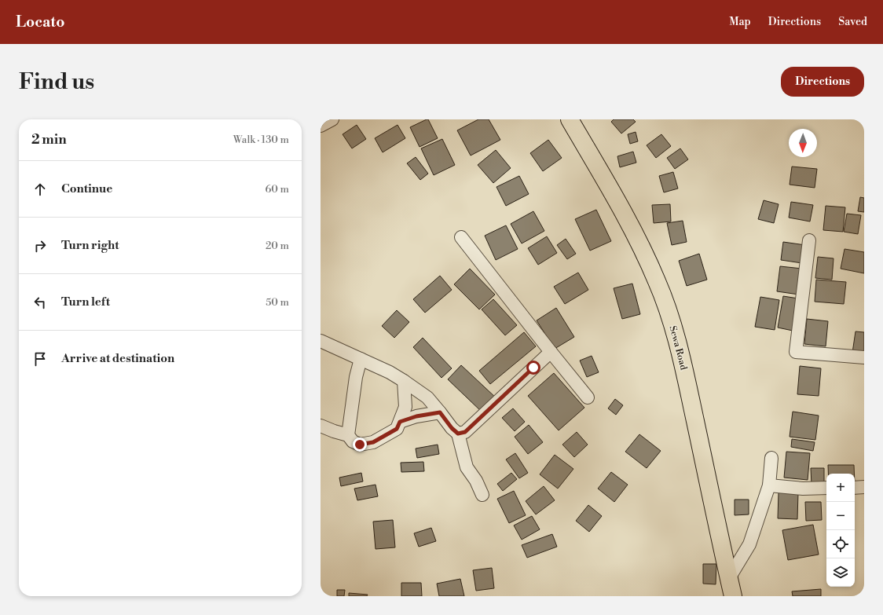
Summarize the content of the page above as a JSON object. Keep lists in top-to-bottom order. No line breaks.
{"streets":{"main road":["Sewa Road"]},"north":"bottom","page":{"header":"Locato","nav":["Map","Directions","Saved"],"buttons":"Directions","title":"Find us","heading":["2 min","Walk · 130 m"],"list":[["Continue","60 m"],["Turn right","20 m"],["Turn left","50 m"],"Arrive at destination"],"map_buttons":["+","−"]}}
